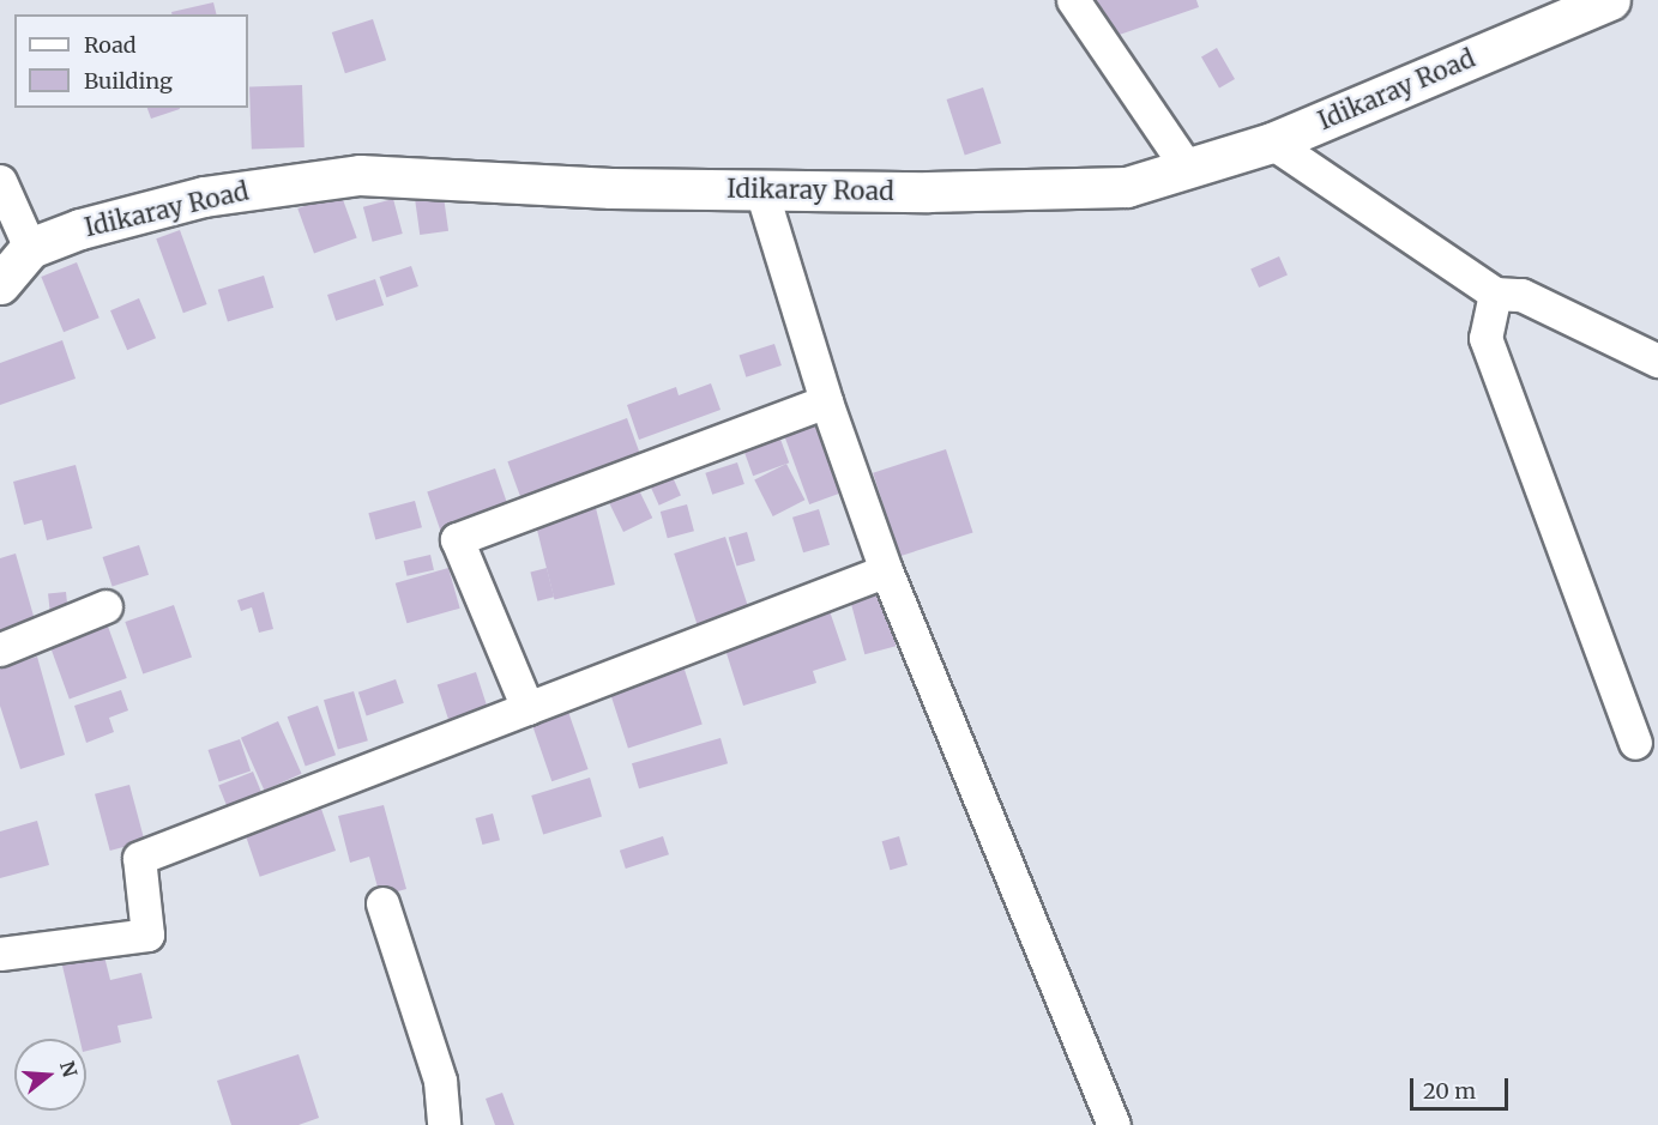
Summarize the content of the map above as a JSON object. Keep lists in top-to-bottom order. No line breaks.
{"streets":{"street":["Idikaray Road"]},"legend":["Road","Building"],"scale_bar":"20 m","north":"right"}
